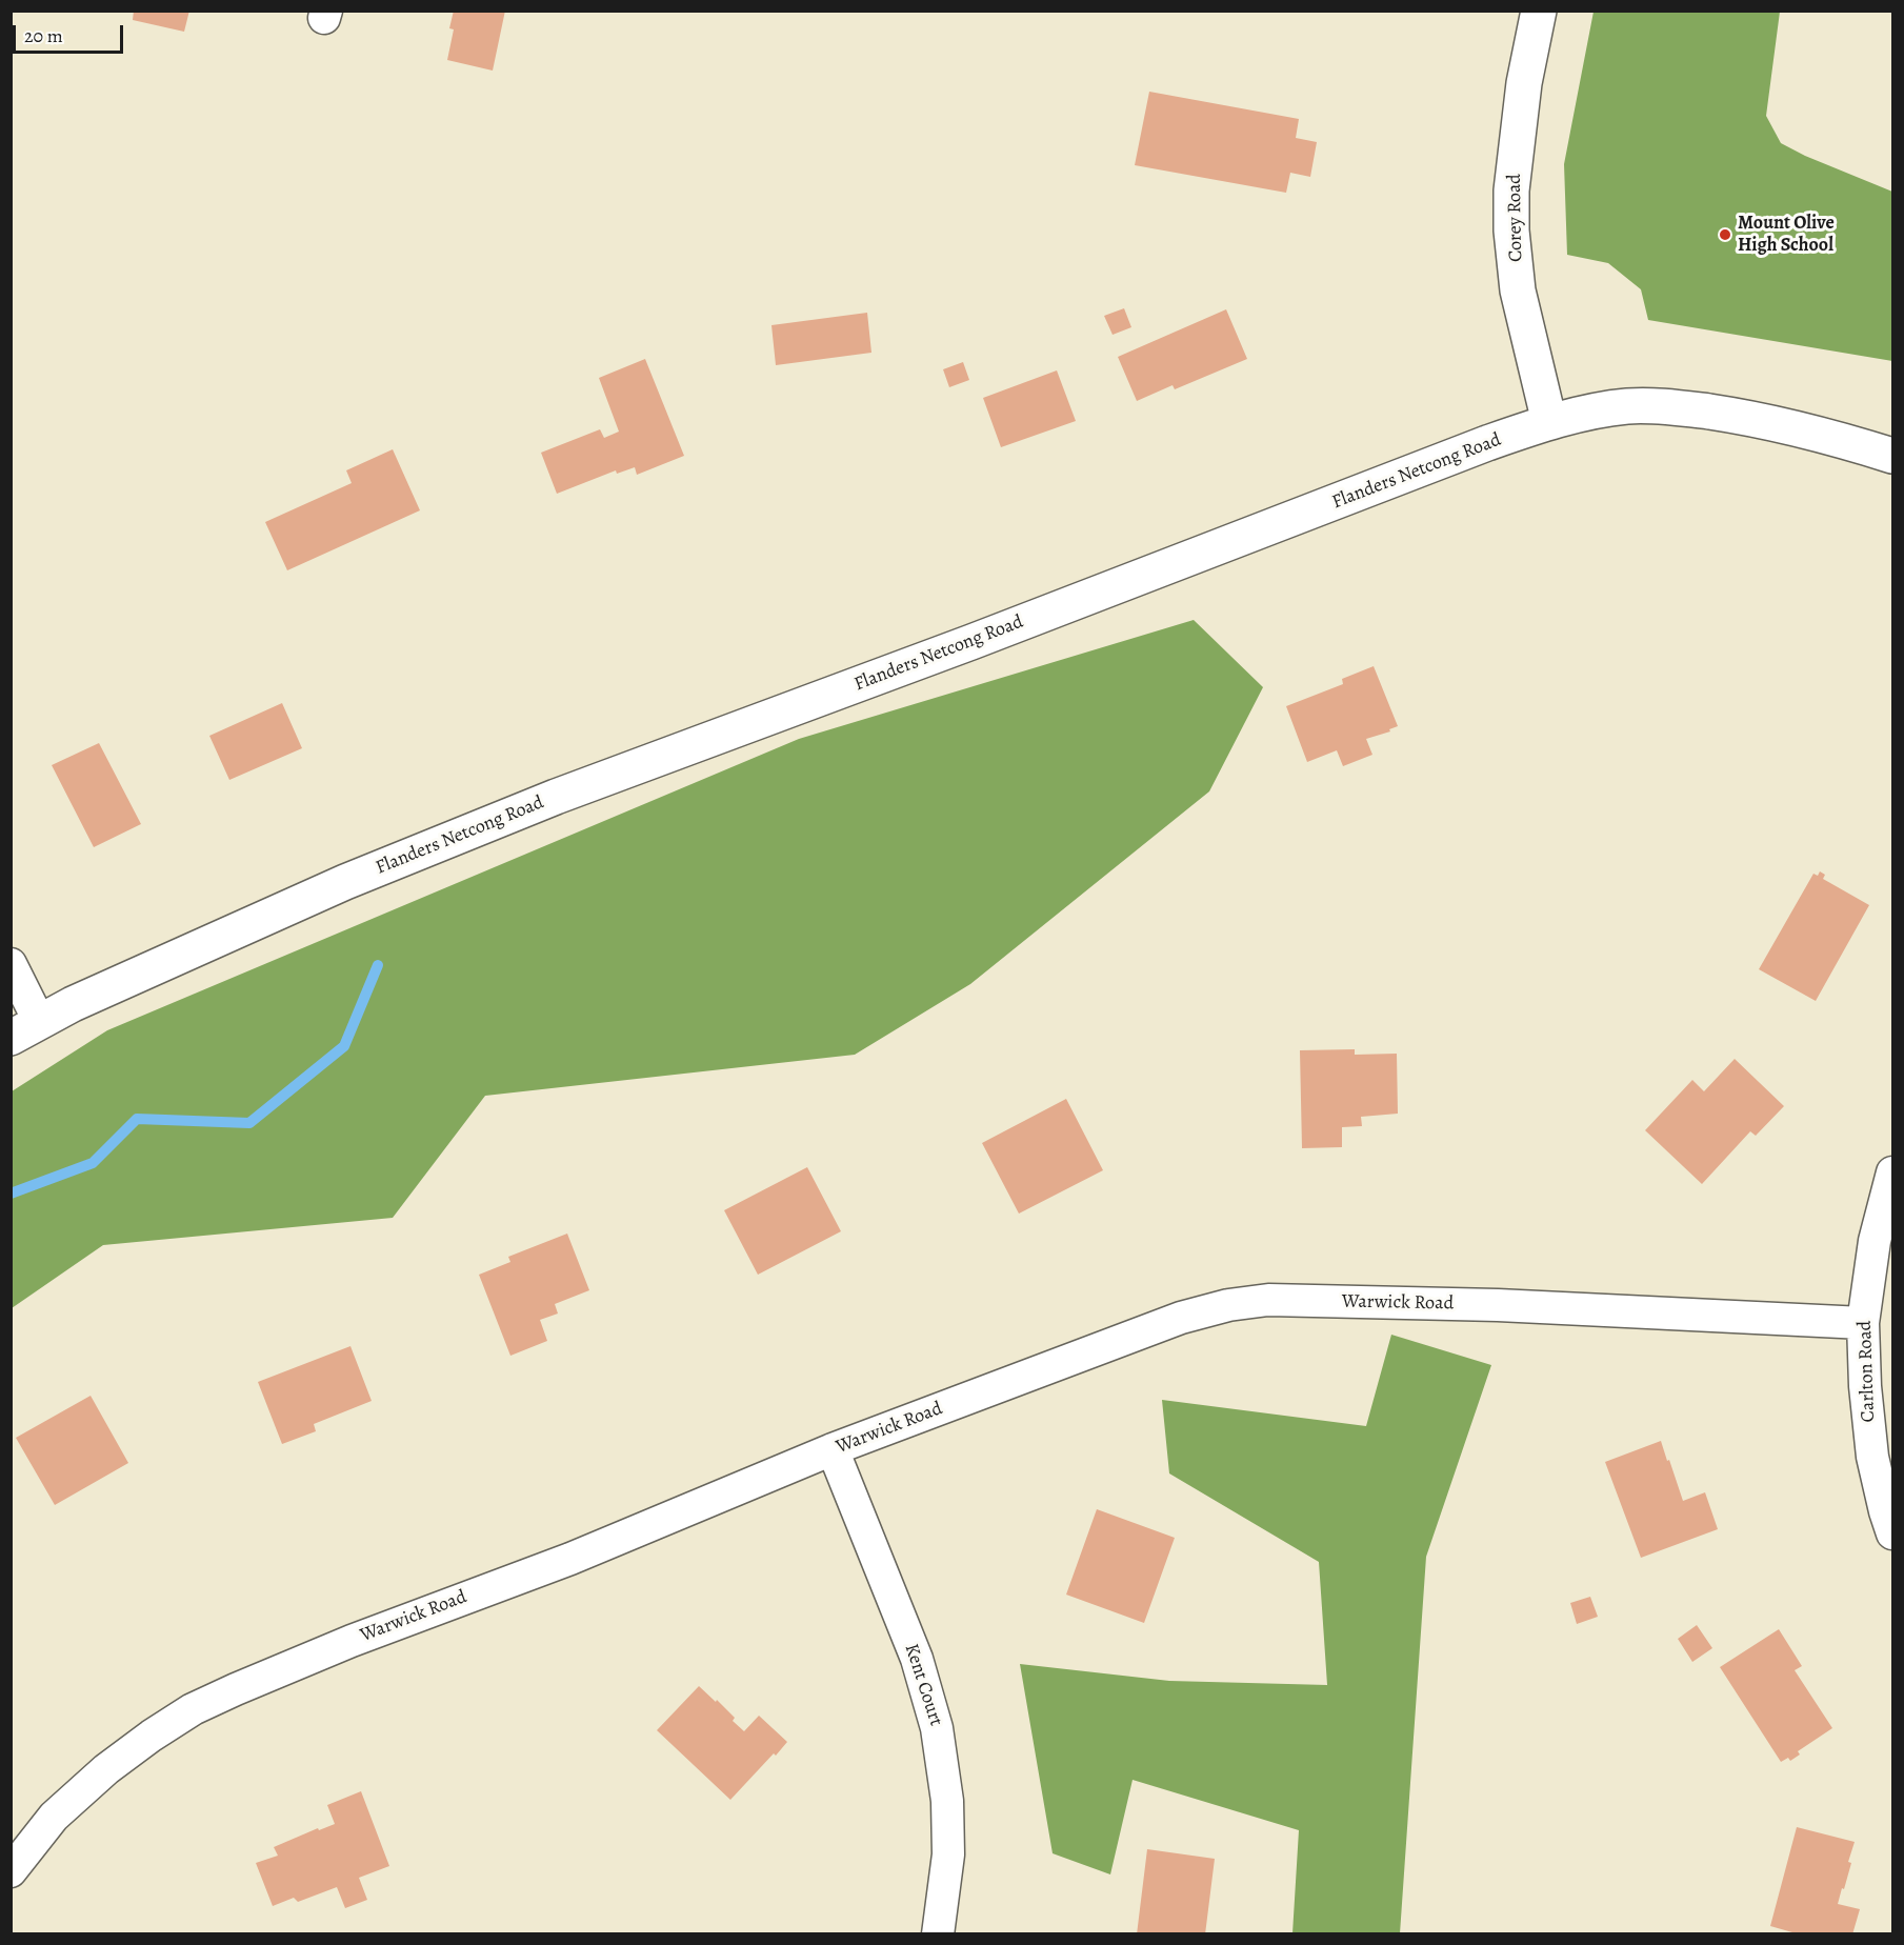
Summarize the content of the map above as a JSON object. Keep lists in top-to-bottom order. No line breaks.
{"streets":{"main road":["Corey Road","Flanders Netcong Road"],"street":["Warwick Road","Carlton Road","Kent Court"]},"crossings":[["Corey Road","Flanders Netcong Road"],["Warwick Road","Carlton Road"],["Warwick Road","Kent Court"]],"places":["Mount Olive High School"],"scale_bar":"20 m"}
